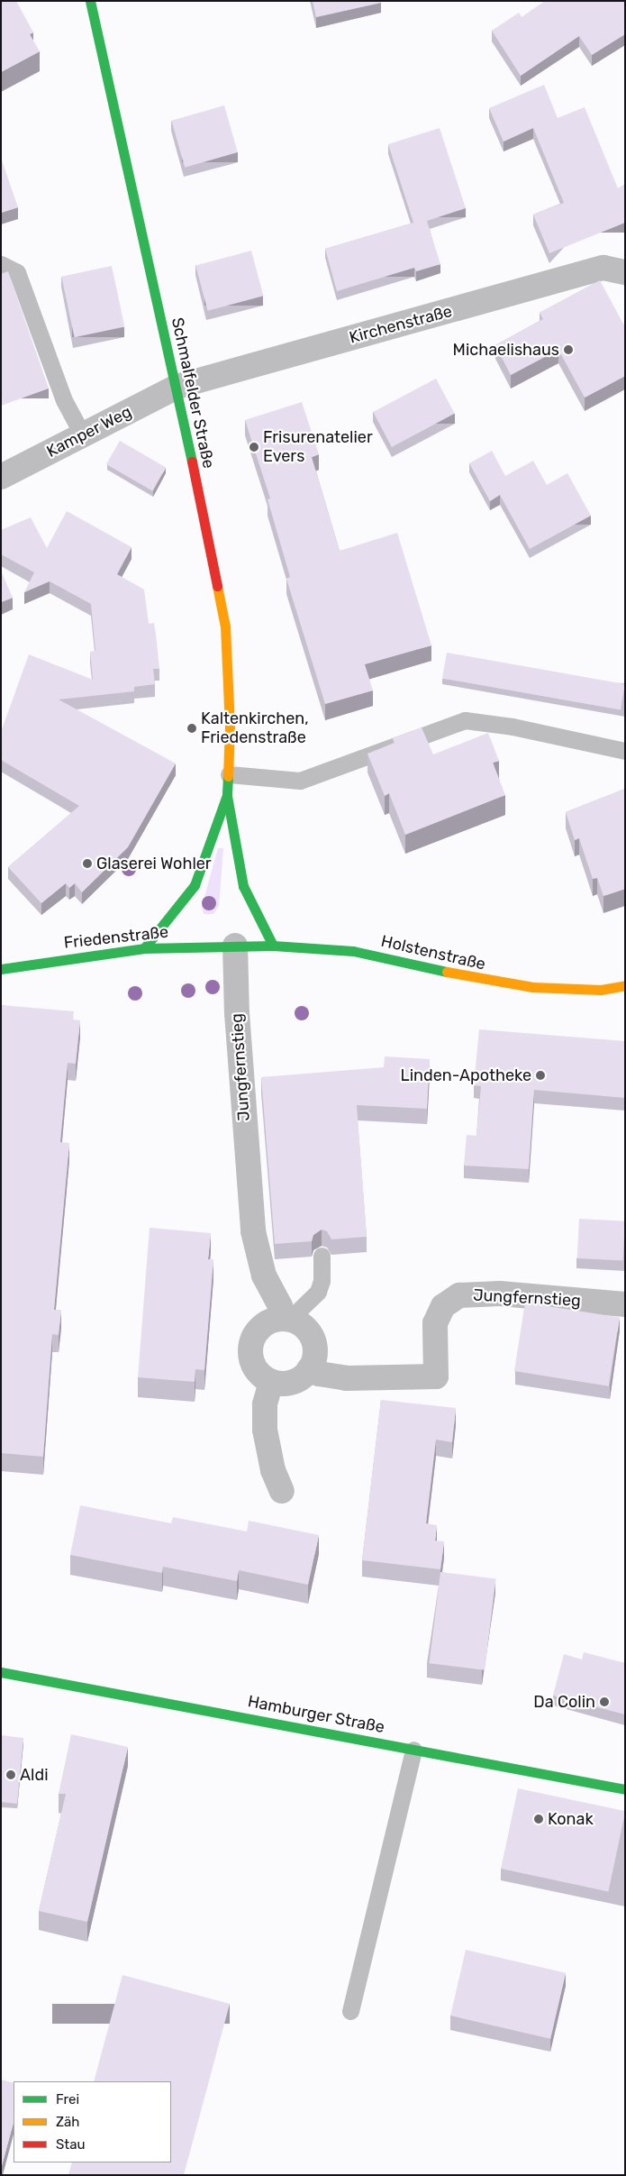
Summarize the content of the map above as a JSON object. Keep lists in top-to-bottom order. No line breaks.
{"streets":{"main road":["Schmalfelder Straße","Friedenstraße","Holstenstraße","Hamburger Straße"],"street":["Kirchenstraße","Kamper Weg","Jungfernstieg"]},"crossings":[["Kirchenstraße","Schmalfelder Straße"],["Kirchenstraße","Kamper Weg"],["Schmalfelder Straße","Kamper Weg"],["Schmalfelder Straße","Friedenstraße"],["Schmalfelder Straße","Holstenstraße"],["Friedenstraße","Holstenstraße"],["Friedenstraße","Jungfernstieg"],["Holstenstraße","Jungfernstieg"]],"places":["Michaelishaus","Frisurenatelier Evers","Kaltenkirchen, Friedenstraße","Glaserei Wohler","Linden-Apotheke","Da Colin","Aldi","Konak"],"legend":["Frei","Zäh","Stau"]}
